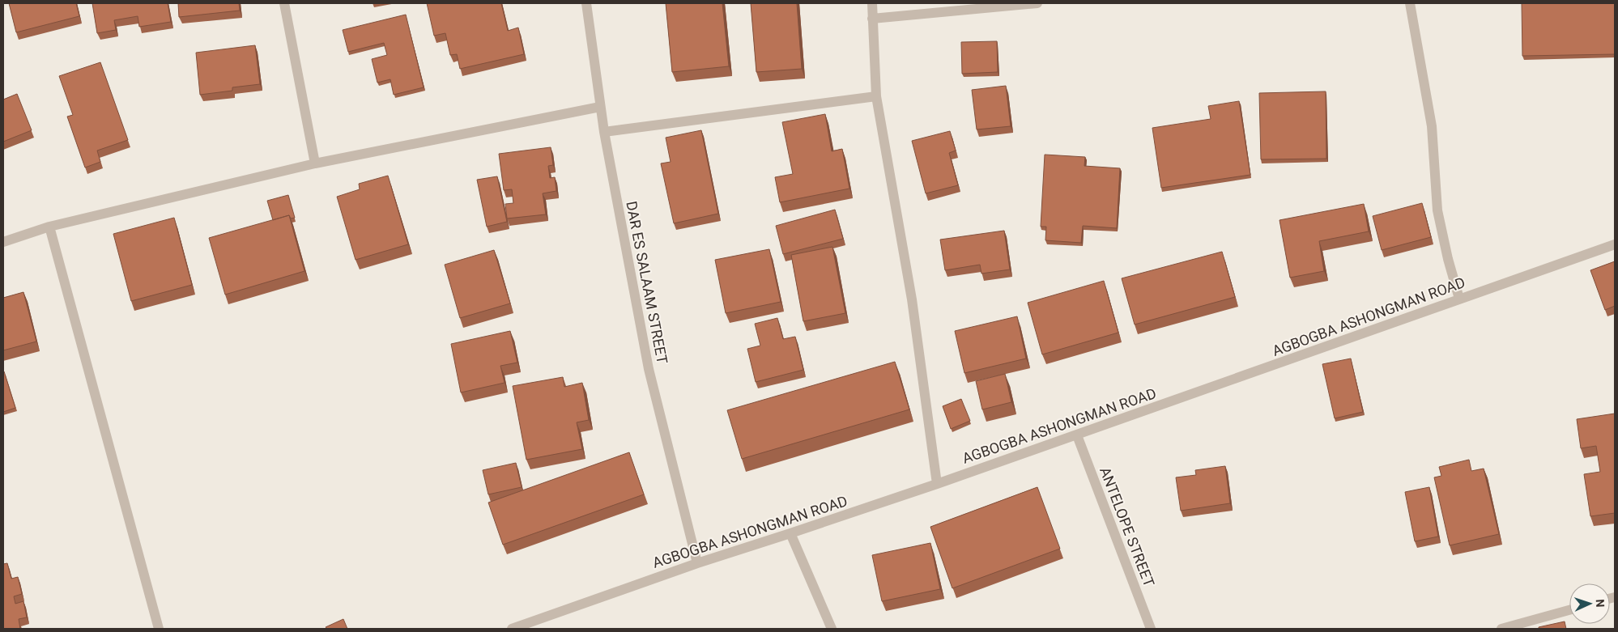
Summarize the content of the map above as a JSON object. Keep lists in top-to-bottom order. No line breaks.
{"streets":{"street":["DAR ES SALAAM STREET","AGBOGBA ASHONGMAN ROAD","ANTELOPE STREET"]},"crossings":[["DAR ES SALAAM STREET","AGBOGBA ASHONGMAN ROAD"],["AGBOGBA ASHONGMAN ROAD","ANTELOPE STREET"]],"north":"right"}
